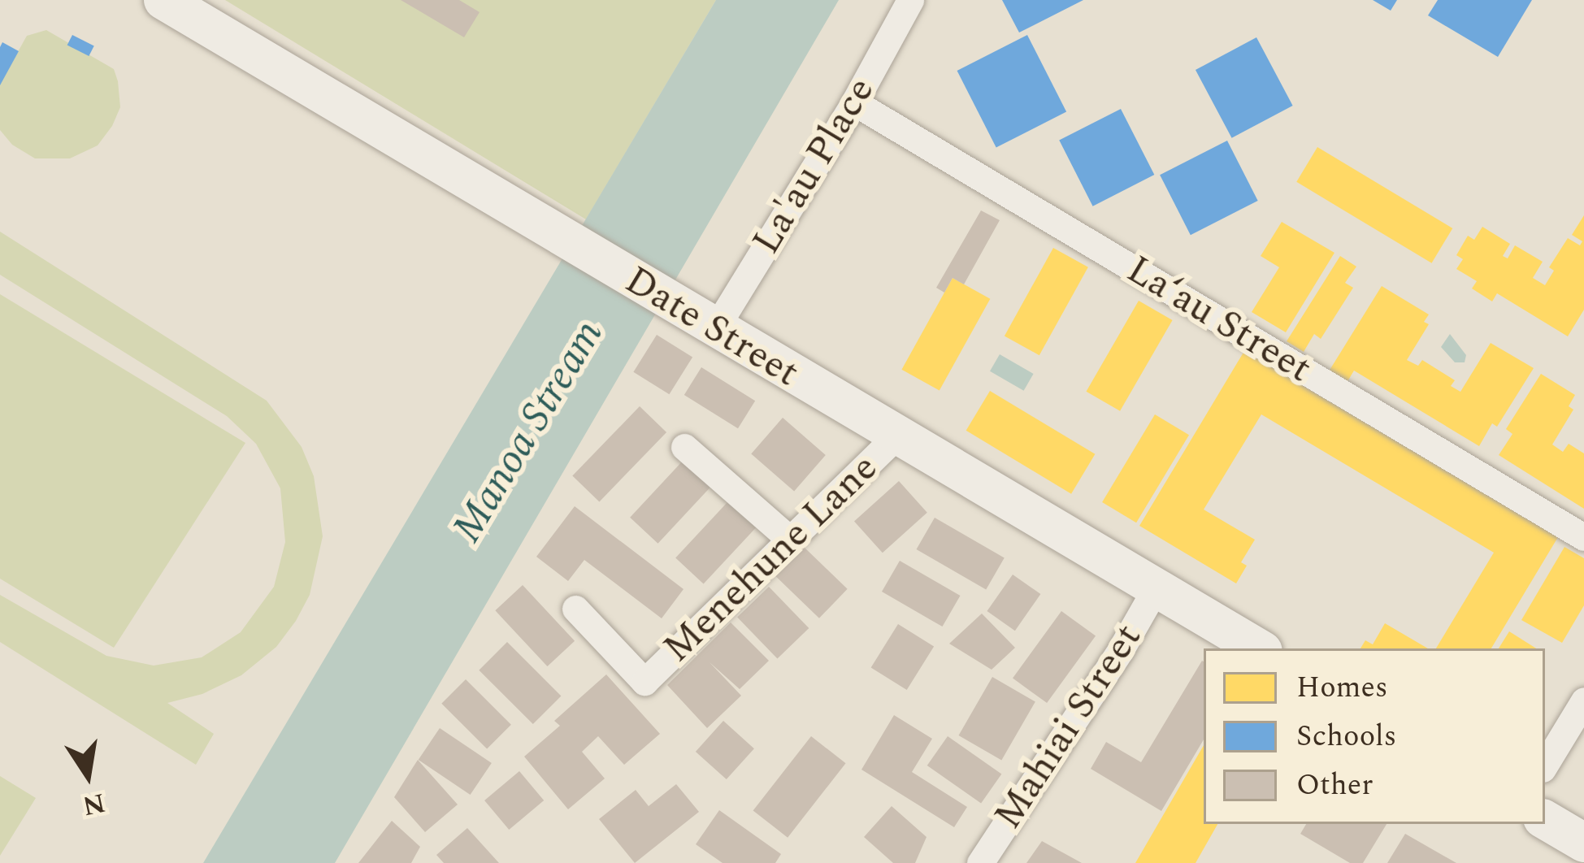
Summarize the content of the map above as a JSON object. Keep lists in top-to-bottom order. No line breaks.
{"streets":{"street":["La'au Place","Laʻau Street","Date Street","Menehune Lane","Mahiai Street"]},"crossings":[["La'au Place","Laʻau Street"],["La'au Place","Date Street"],["Date Street","Menehune Lane"],["Date Street","Mahiai Street"]],"water":["Manoa Stream"],"legend":["Homes","Schools","Other"],"north":"bottom"}
